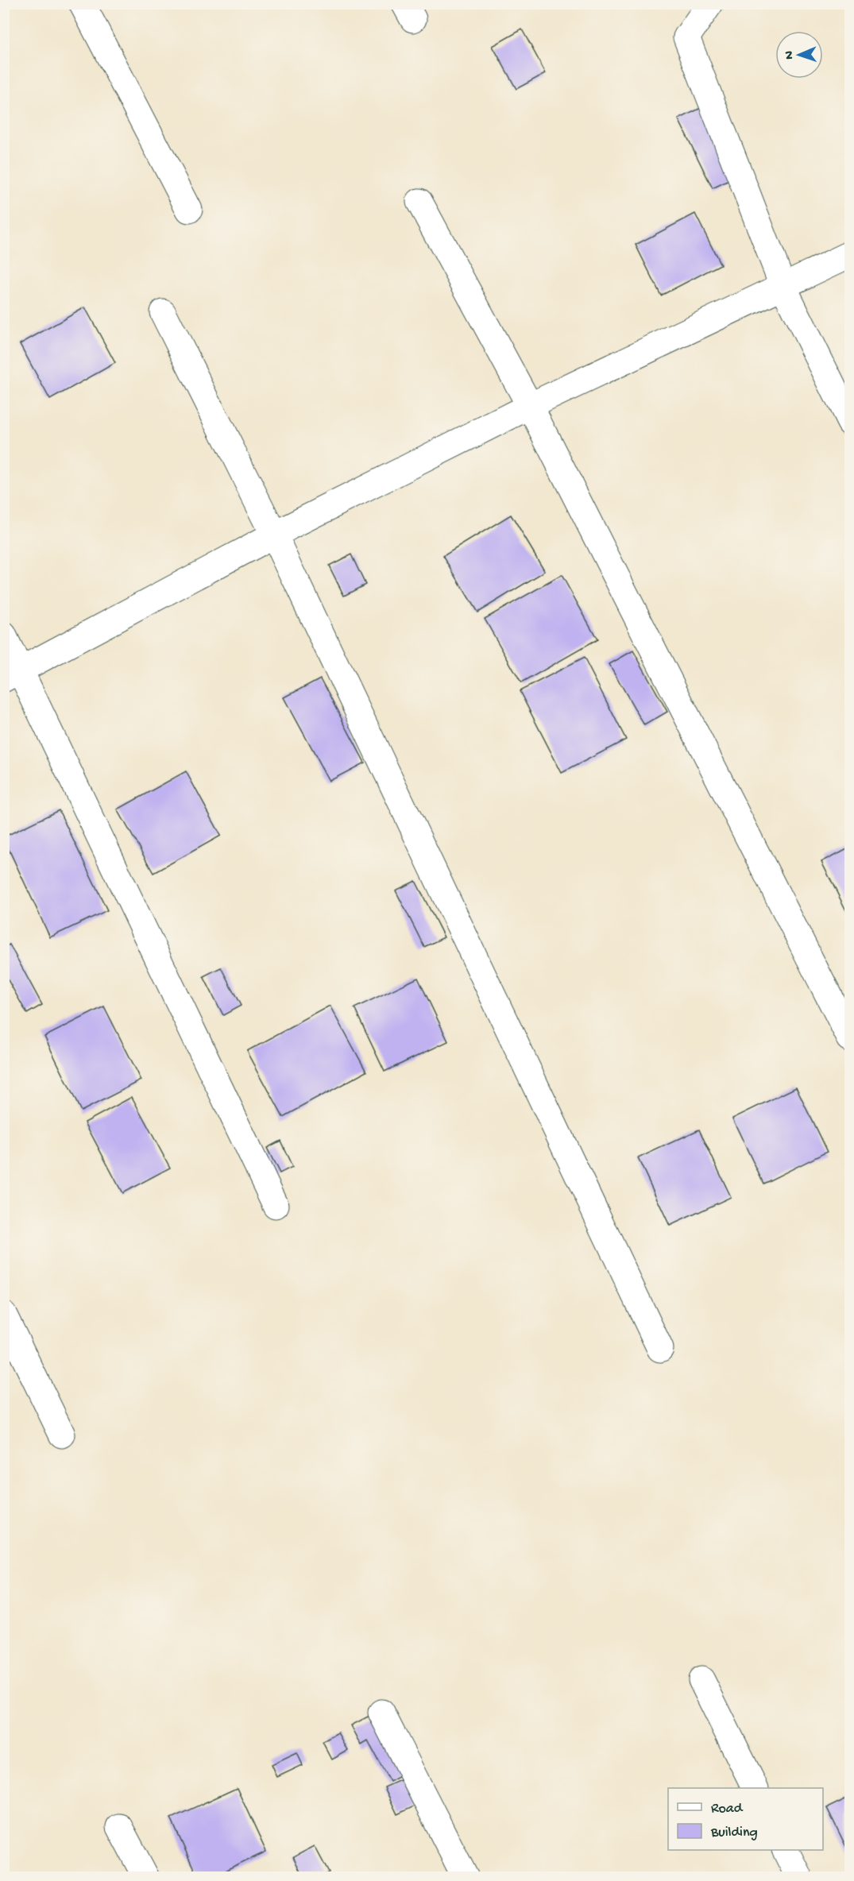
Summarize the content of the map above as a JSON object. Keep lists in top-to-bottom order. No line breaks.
{"legend":["Road","Building"],"north":"left"}
